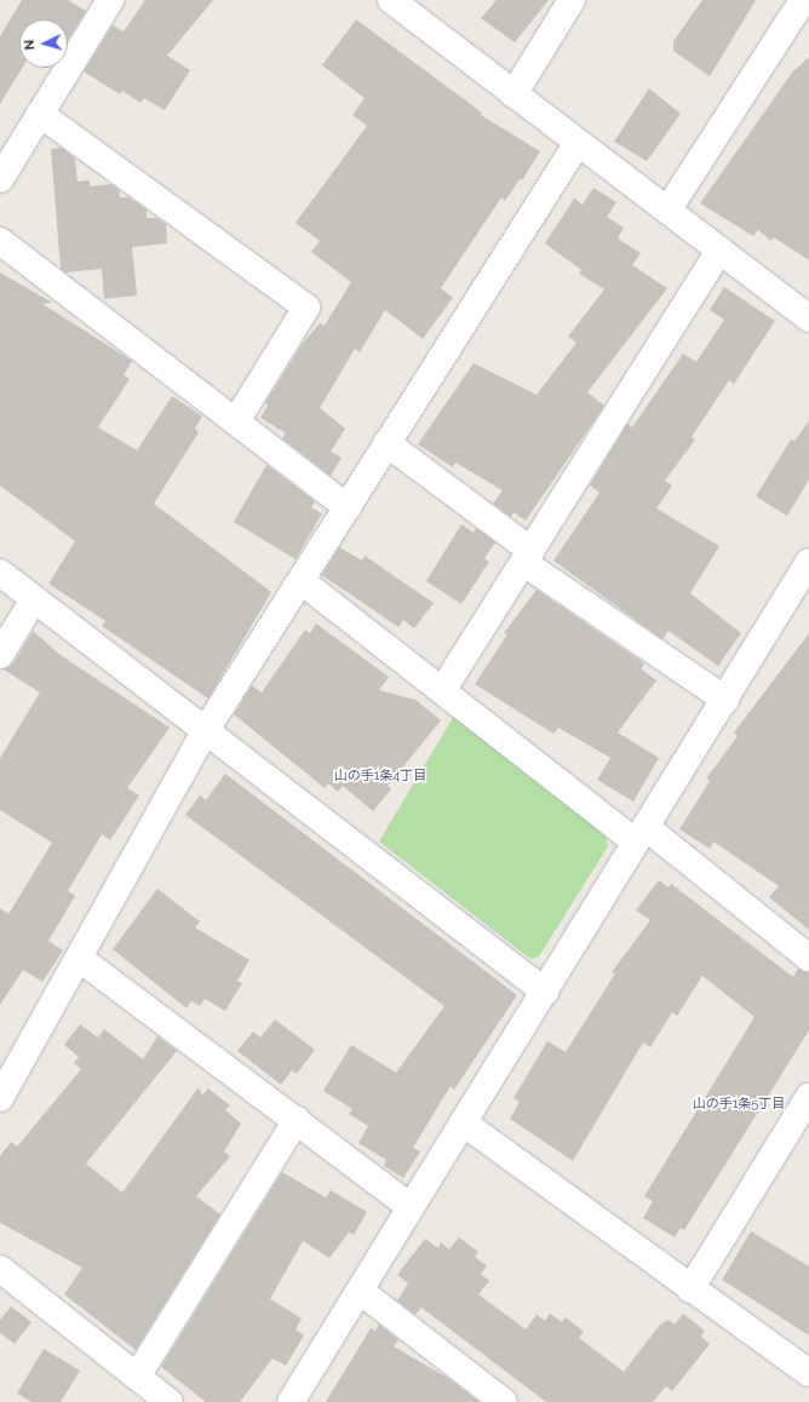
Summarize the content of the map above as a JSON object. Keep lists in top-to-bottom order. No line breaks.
{"districts":["山の手1条4丁目","山の手1条5丁目"],"north":"left"}
